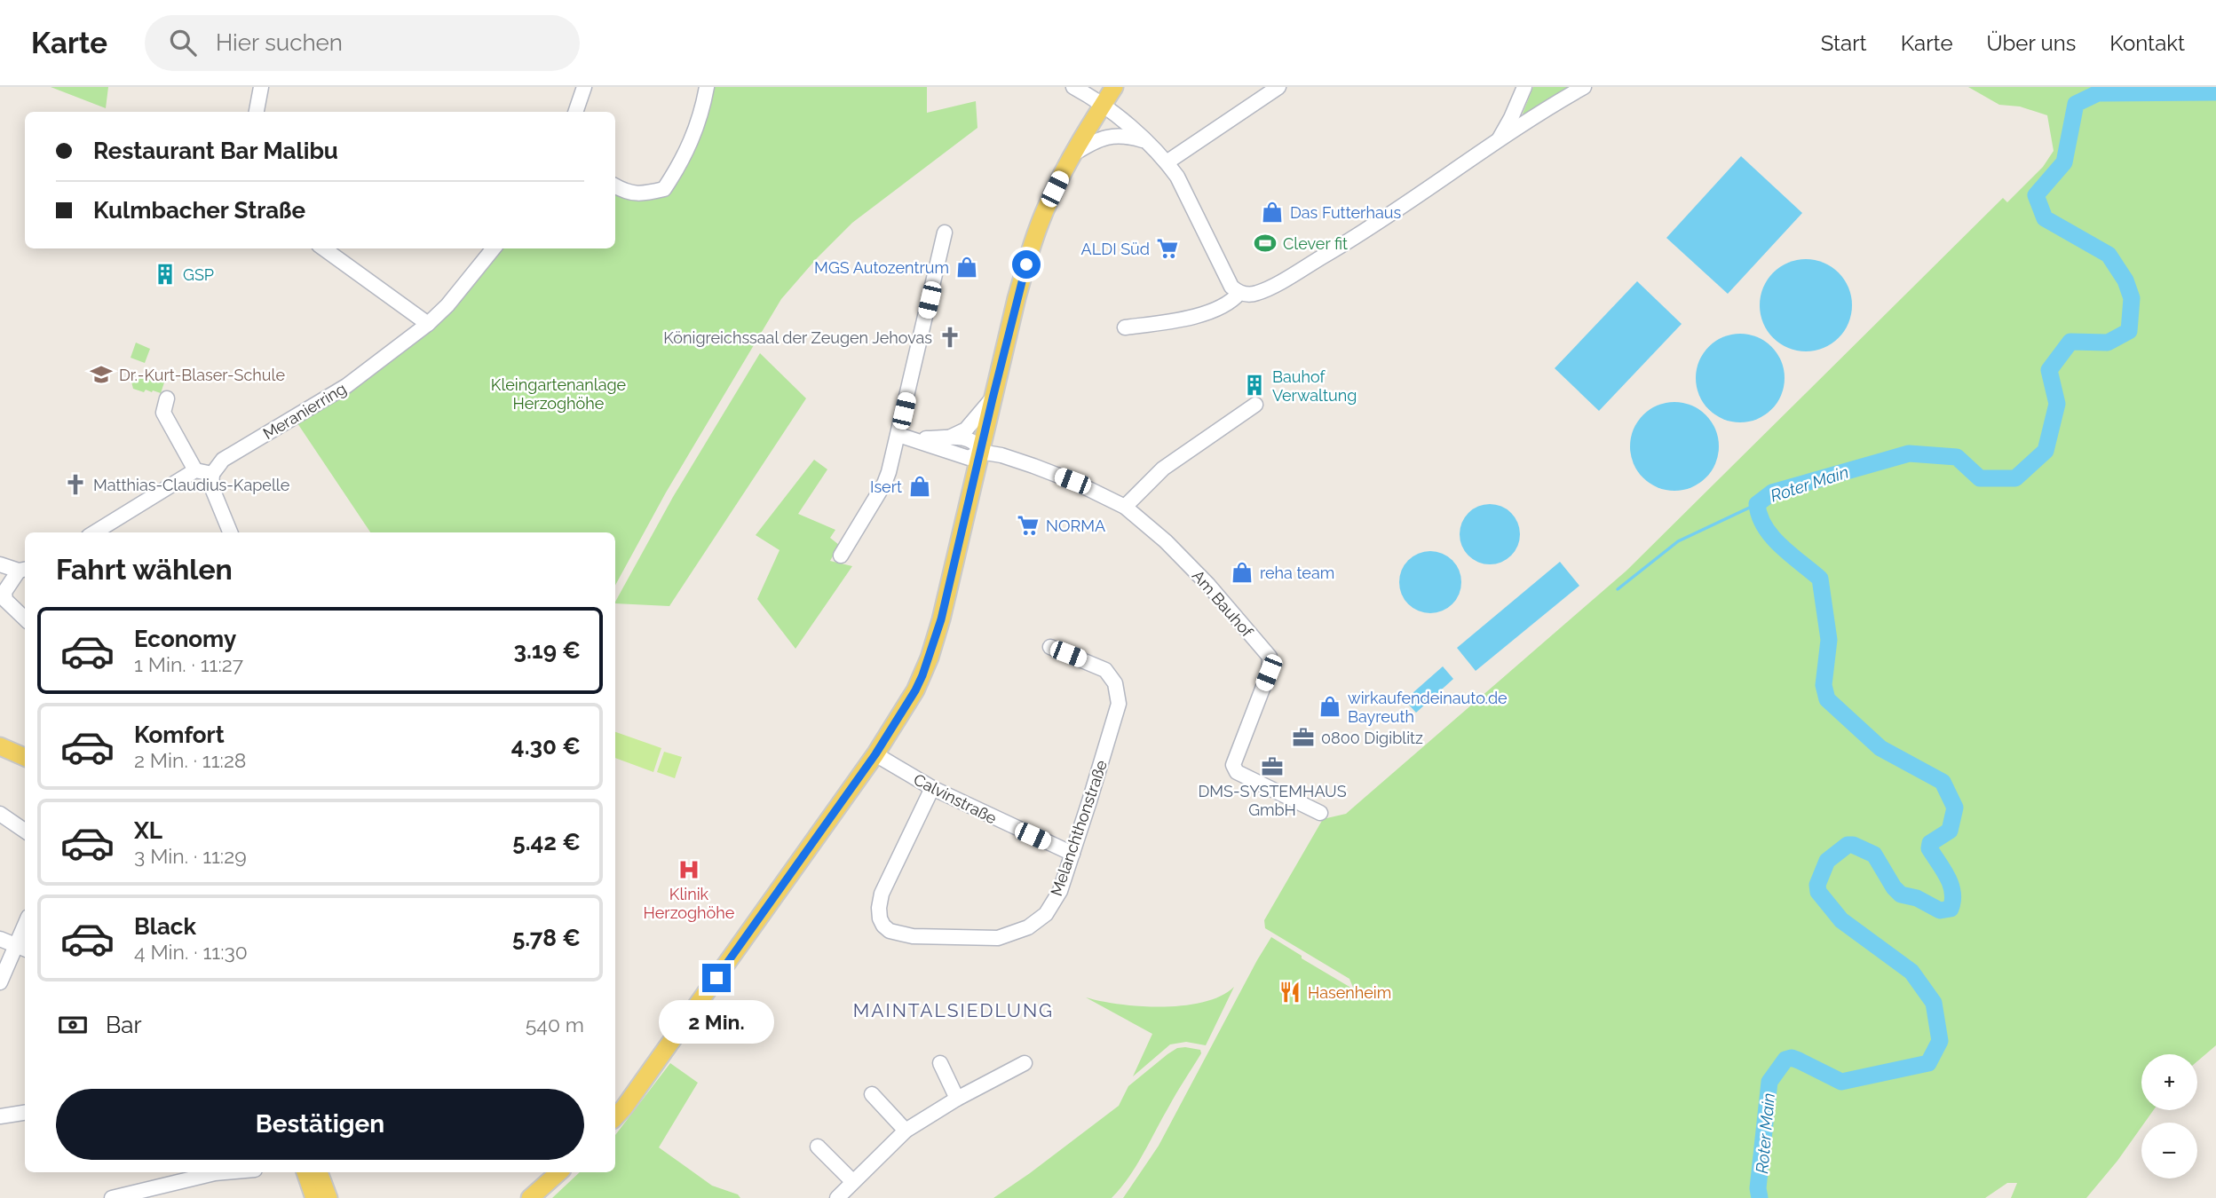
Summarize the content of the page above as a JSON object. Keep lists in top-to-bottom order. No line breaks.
{"streets":{"street":["Meranierring","Am Bauhof","Calvinstraße","Melanchthonstraße"]},"crossings":[["Calvinstraße","Melanchthonstraße"]],"districts":["MAINTALSIEDLUNG"],"water":["Roter Main"],"parks":["Kleingartenanlage Herzoghöhe"],"places":{"shop":["Das Futterhaus","MGS Autozentrum","Isert","reha team","wirkaufendeinauto.de Bayreuth"],"sports":["Clever fit"],"supermarket":["ALDI Süd","NORMA"],"building":["GSP","Bauhof Verwaltung"],"church":["Königreichssaal der Zeugen Jehovas","Matthias-Claudius-Kapelle"],"school or university":["Dr.-Kurt-Blaser-Schule"],"office":["0800 Digiblitz","DMS-SYSTEMHAUS GmbH"],"hospital":["Klinik Herzoghöhe"],"restaurant":["Hasenheim"]},"page":{"header":"Karte","search":"Hier suchen","nav":["Start","Karte","Über uns","Kontakt"],"banner":["Restaurant Bar Malibu","Kulmbacher Straße"],"heading":"Fahrt wählen","list":[{"name":"Economy","note":"1 Min. · 11:27","value":"3.19 €"},{"name":"Komfort","note":"2 Min. · 11:28","value":"4.30 €"},{"name":"XL","note":"3 Min. · 11:29","value":"5.42 €"},{"name":"Black","note":"4 Min. · 11:30","value":"5.78 €"}],"pay":["Bar","540 m"],"bubble":"2 Min.","map_buttons":["+","−"],"buttons":"Bestätigen"}}
